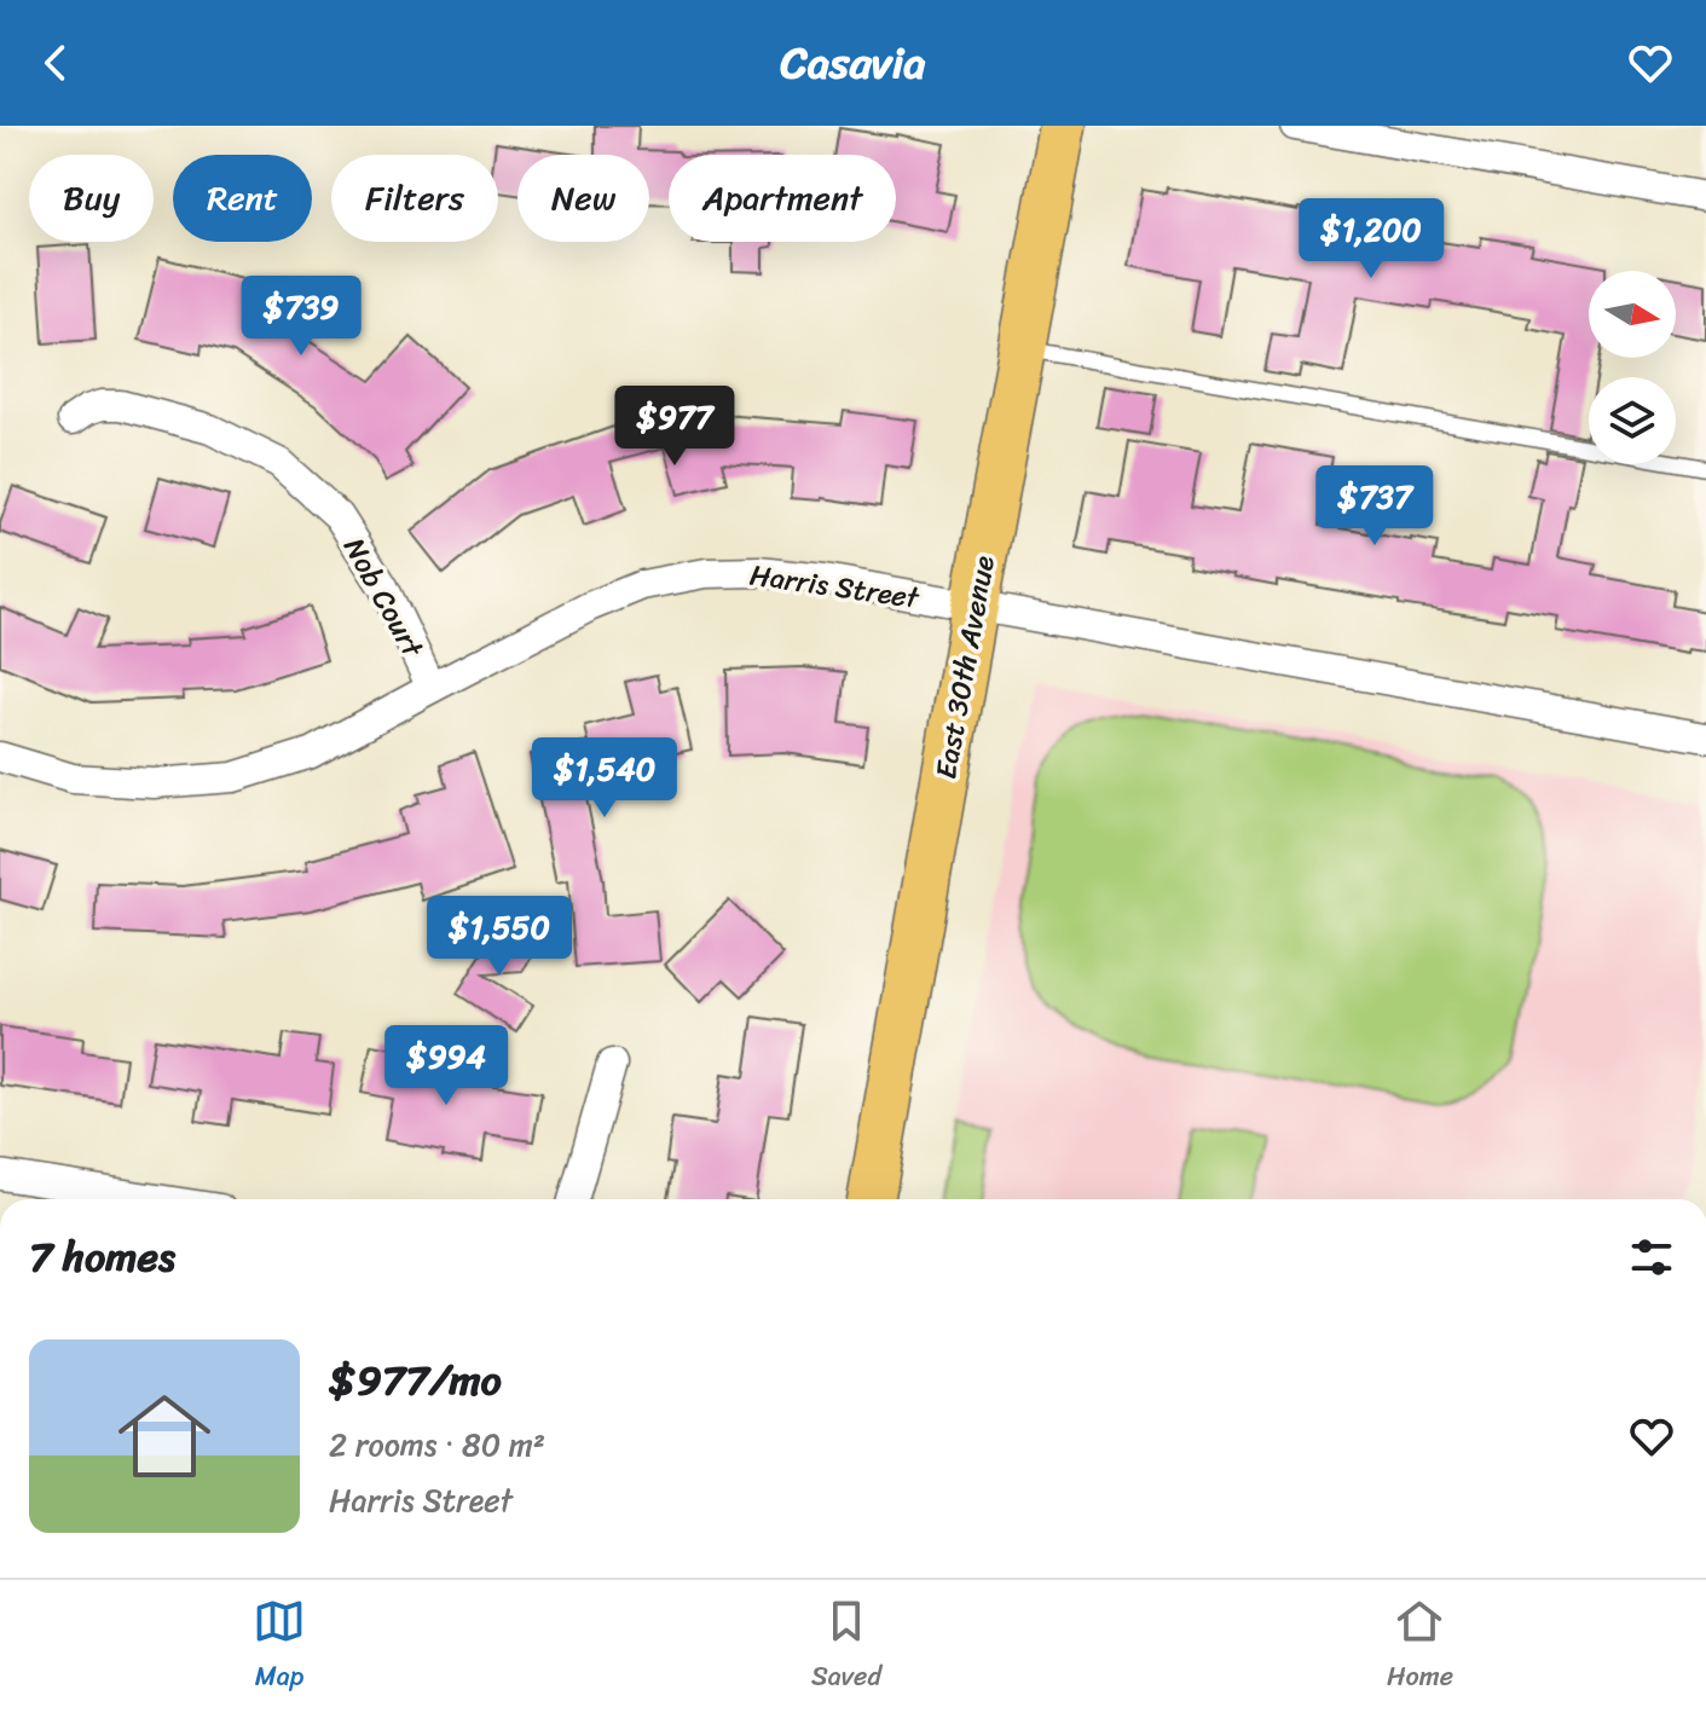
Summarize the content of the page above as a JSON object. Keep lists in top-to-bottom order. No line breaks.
{"streets":{"main road":["East 30th Avenue"],"street":["Harris Street","Nob Court"]},"crossings":[["Harris Street","Nob Court"],["Harris Street","East 30th Avenue"]],"north":"right","page":{"header":"Casavia","chip":["Buy","Rent","Filters","New","Apartment"],"price":["$1,200","$739","$977","$737","$1,540","$1,550","$994"],"heading":"7 homes","list":[{"name":"$977/mo","note":"2 rooms · 80 m² · Harris Street"}],"tabs":["Map","Saved","Home"]}}
